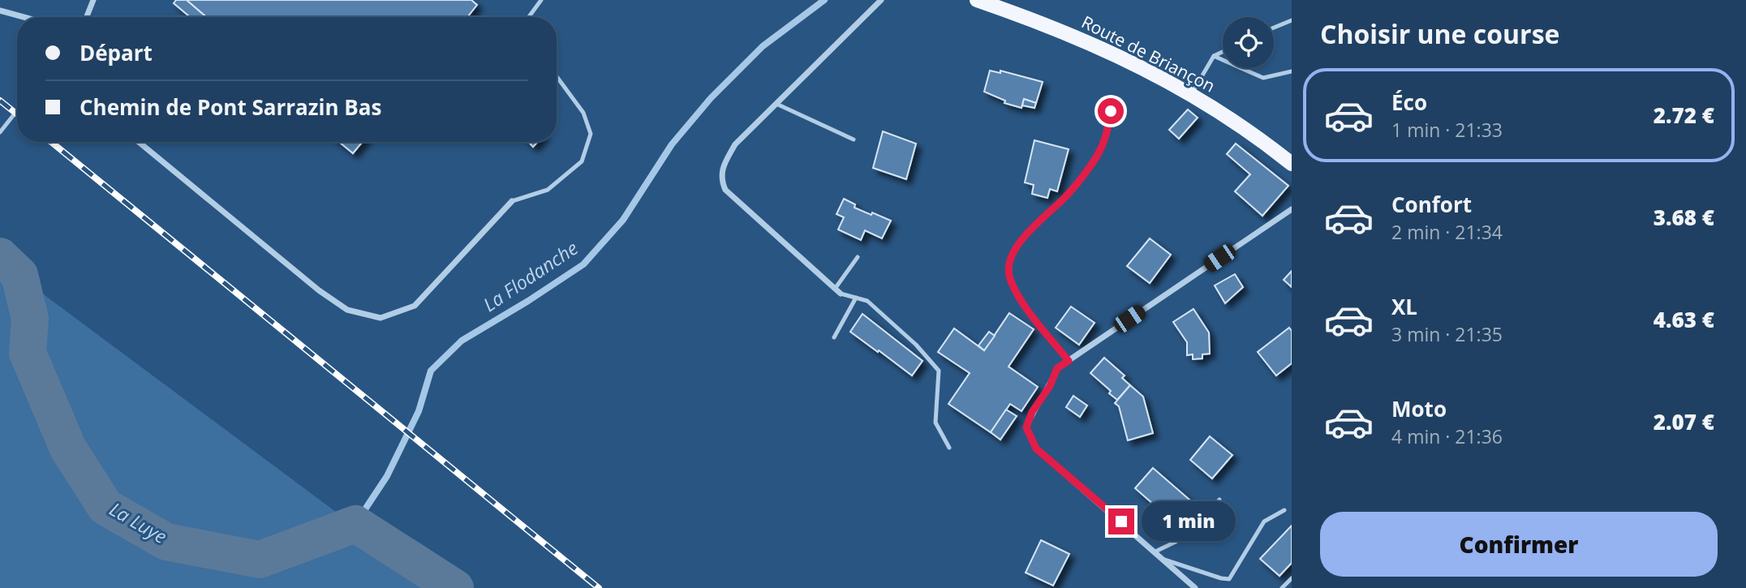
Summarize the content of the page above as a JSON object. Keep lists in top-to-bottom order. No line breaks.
{"streets":{"main road":["Route de Briançon"]},"water":["La Flodanche","La Luye"],"page":{"heading":"Choisir une course","banner":["Départ","Chemin de Pont Sarrazin Bas"],"list":[{"name":"Éco","note":"1 min · 21:33","value":"2.72 €"},{"name":"Confort","note":"2 min · 21:34","value":"3.68 €"},{"name":"XL","note":"3 min · 21:35","value":"4.63 €"},{"name":"Moto","note":"4 min · 21:36","value":"2.07 €"}],"buttons":"Confirmer","bubble":"1 min"}}
